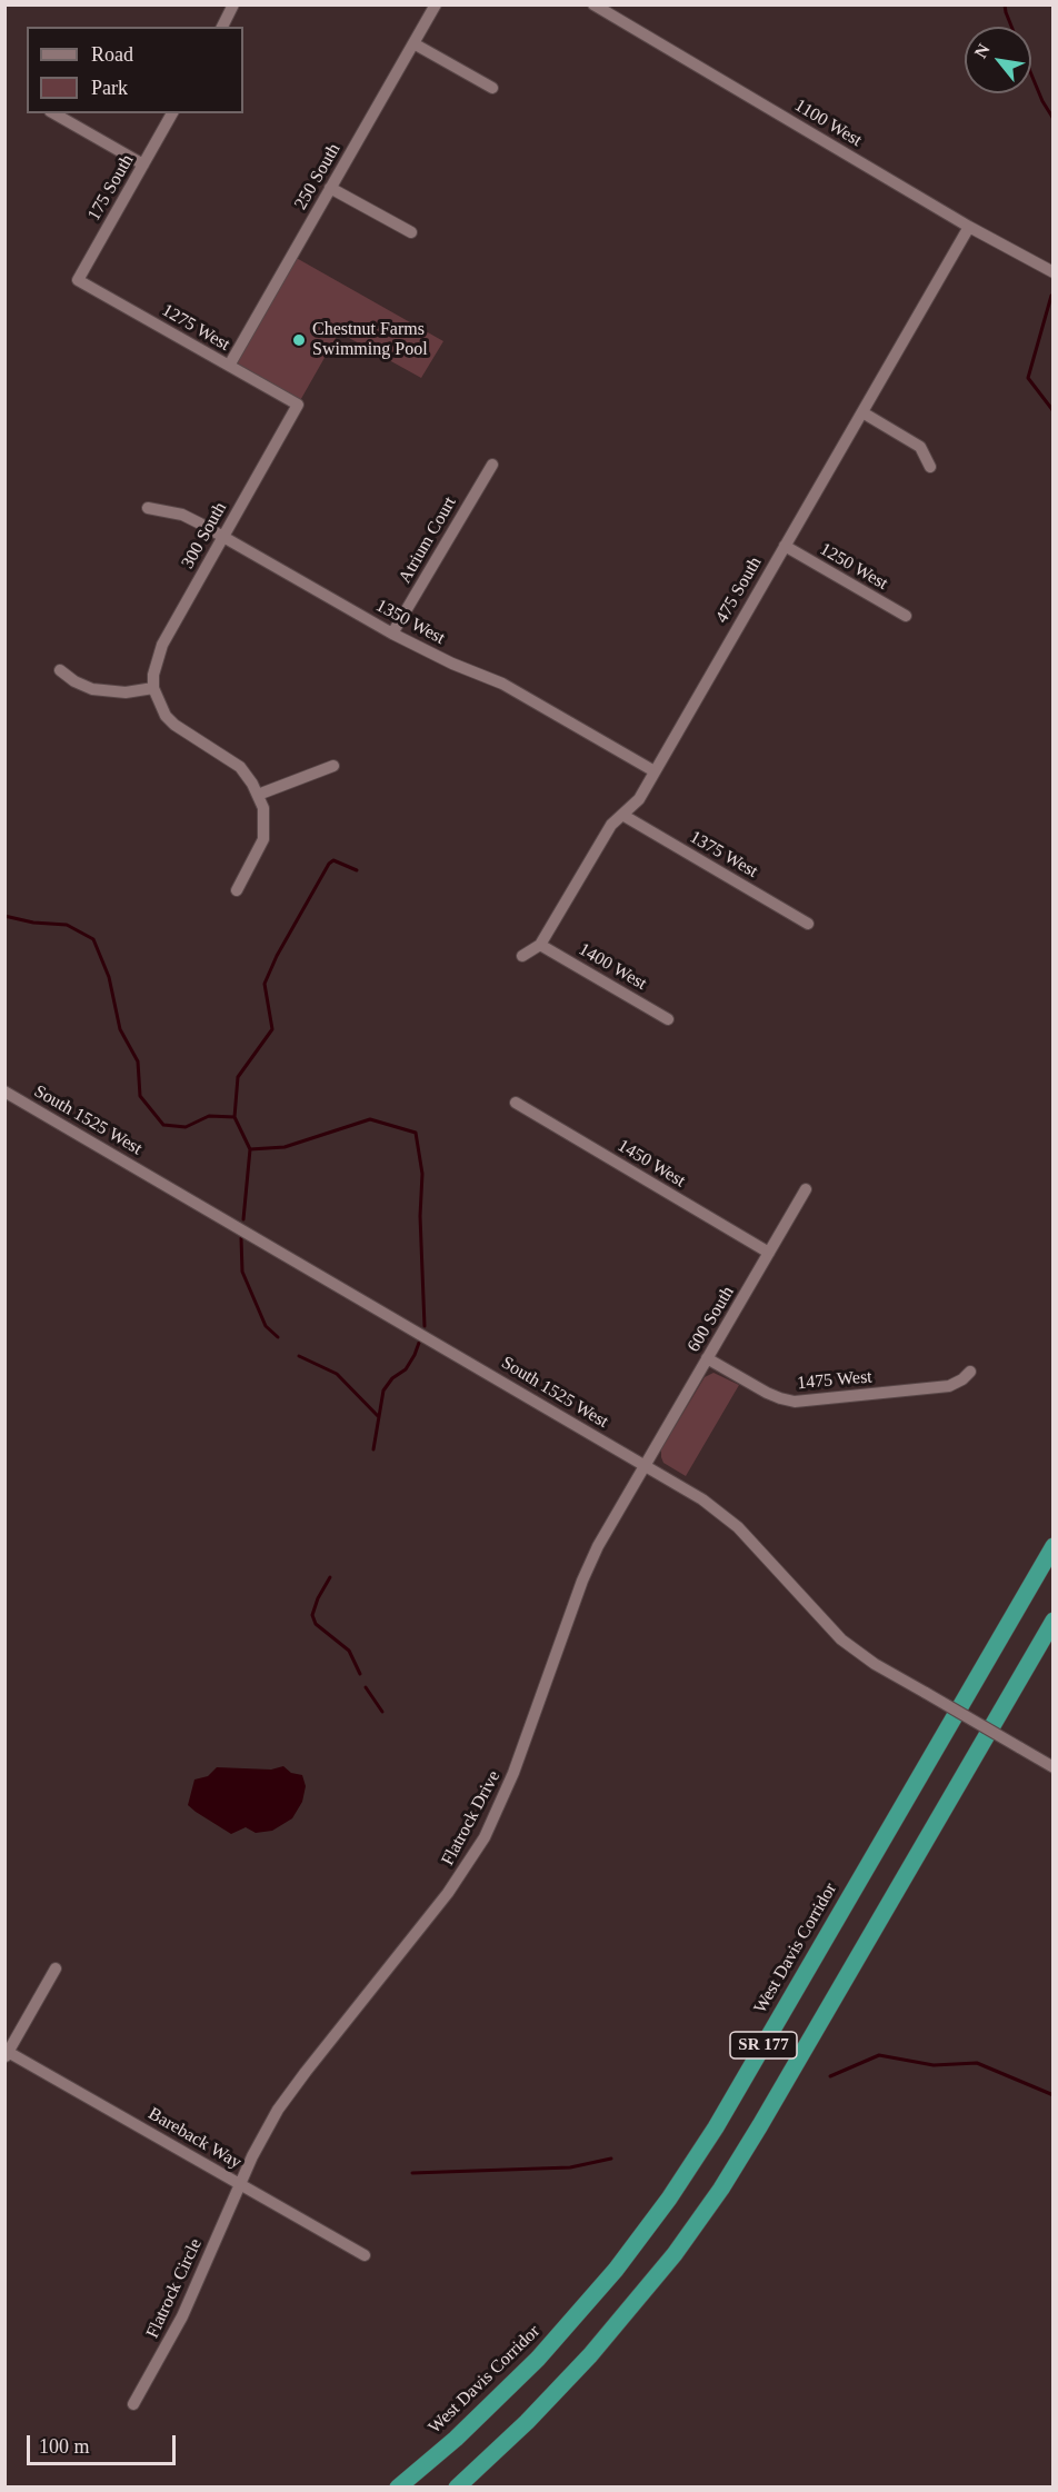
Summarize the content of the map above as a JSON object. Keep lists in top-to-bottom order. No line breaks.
{"streets":{"highway":["West Davis Corridor","SR 177"],"street":["1100 West","250 South","175 South","1275 West","300 South","Atrium Court","1250 West","475 South","1350 West","1375 West","1400 West","South 1525 West","1450 West","600 South","1475 West","Flatrock Drive","Bareback Way","Flatrock Circle"]},"crossings":[["1100 West","475 South"],["250 South","1275 West"],["175 South","1275 West"],["1275 West","300 South"],["300 South","1350 West"],["Atrium Court","1350 West"],["1250 West","475 South"],["475 South","1350 West"],["475 South","1375 West"],["475 South","1400 West"],["South 1525 West","600 South"],["South 1525 West","Flatrock Drive"],["1450 West","600 South"],["600 South","1475 West"],["600 South","Flatrock Drive"],["Flatrock Drive","Bareback Way"],["Flatrock Drive","Flatrock Circle"],["Bareback Way","Flatrock Circle"]],"places":["Chestnut Farms Swimming Pool"],"legend":["Road","Park"],"scale_bar":"100 m","north":"top left"}
